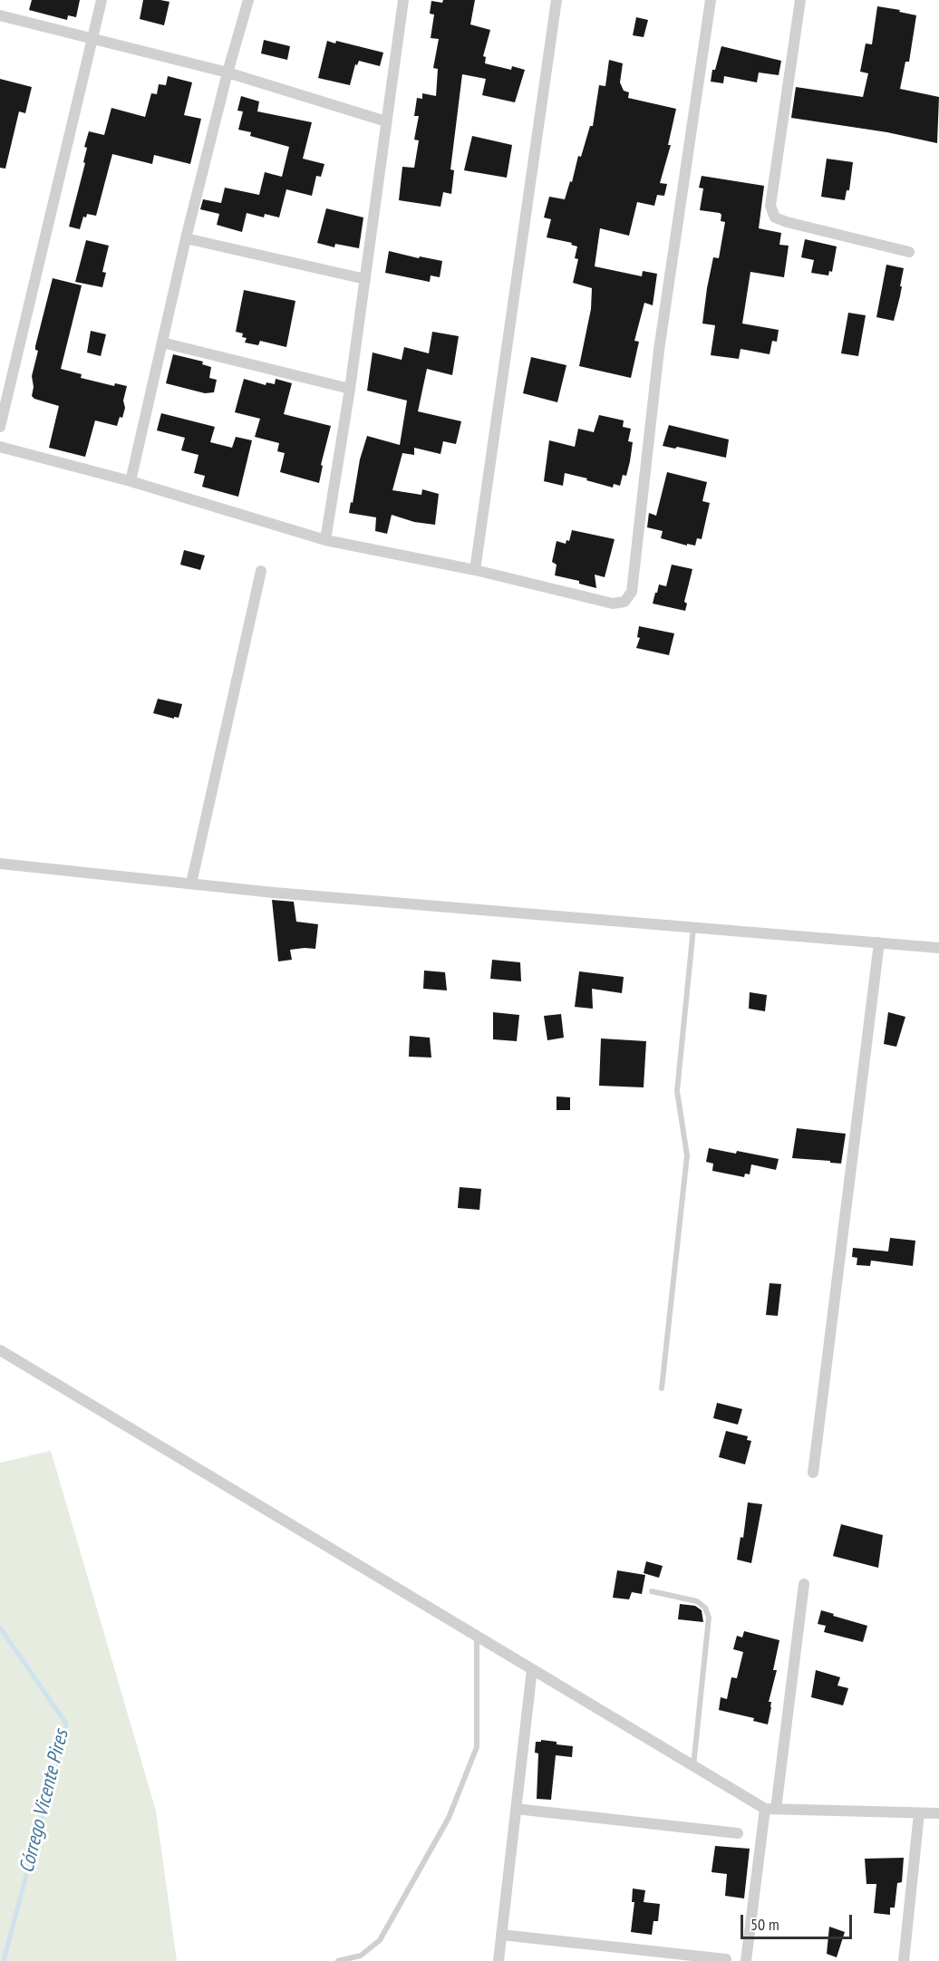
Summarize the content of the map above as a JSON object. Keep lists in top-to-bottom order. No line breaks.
{"water":["Córrego Vicente Pires"],"scale_bar":"50 m"}
